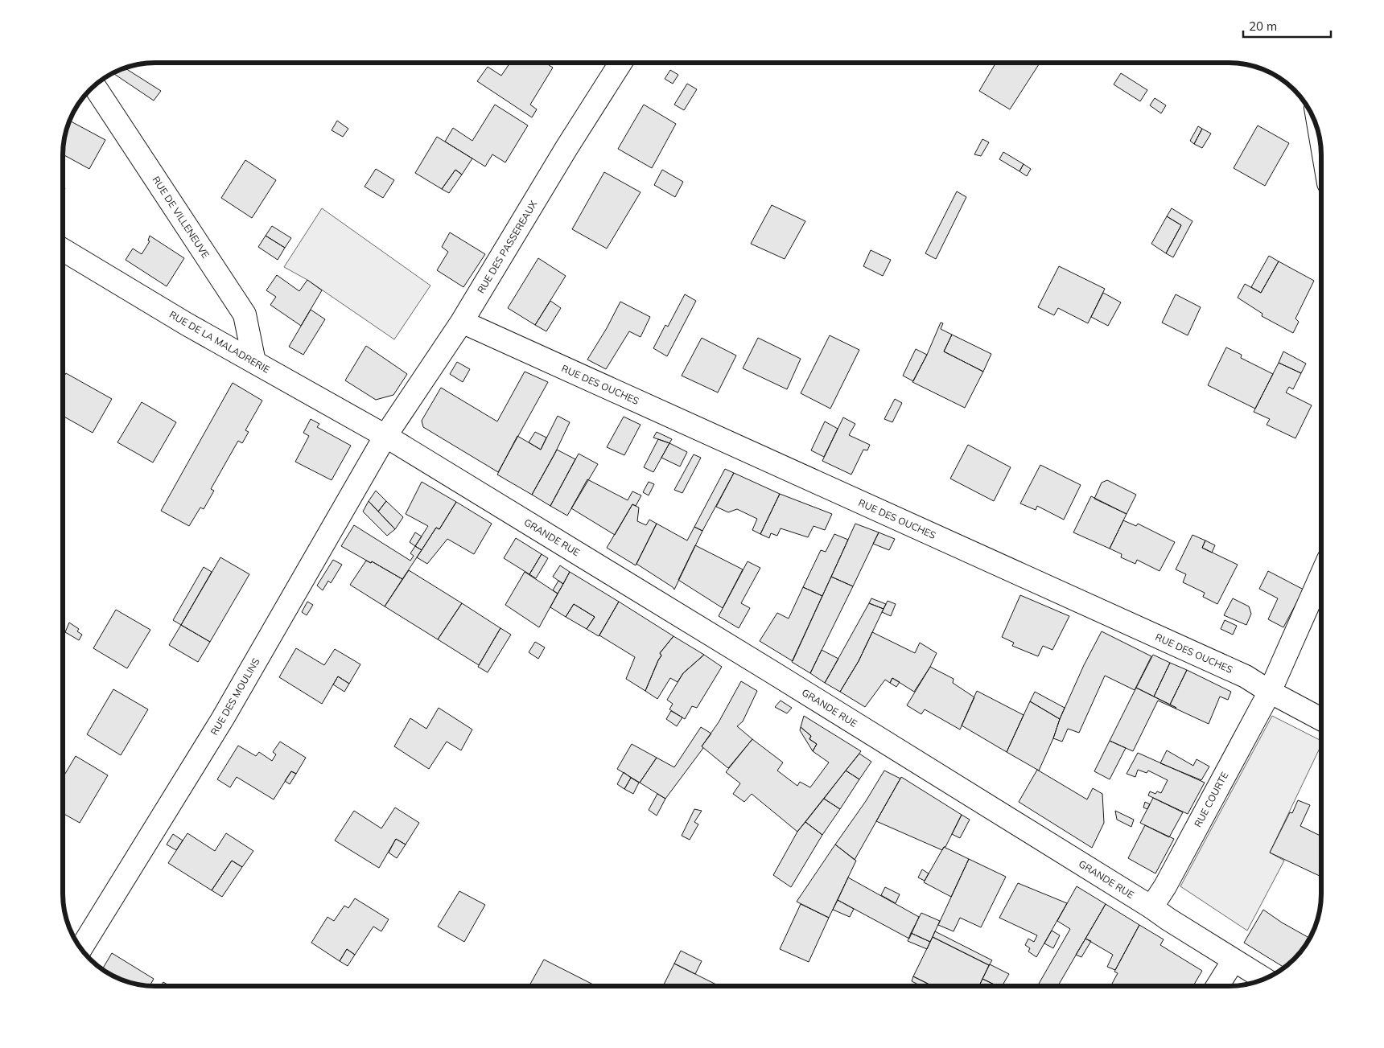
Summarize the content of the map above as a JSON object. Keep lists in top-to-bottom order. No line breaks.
{"streets":{"street":["RUE DE VILLENEUVE","RUE DES PASSEREAUX","RUE DE LA MALADRERIE","RUE DES OUCHES","GRANDE RUE","RUE DES MOULINS","RUE COURTE"]},"crossings":[["RUE DE VILLENEUVE","RUE DE LA MALADRERIE"],["RUE DES PASSEREAUX","RUE DE LA MALADRERIE"],["RUE DES PASSEREAUX","RUE DES OUCHES"],["RUE DES PASSEREAUX","GRANDE RUE"],["RUE DES PASSEREAUX","RUE DES MOULINS"],["RUE DE LA MALADRERIE","GRANDE RUE"],["RUE DE LA MALADRERIE","RUE DES MOULINS"],["RUE DES OUCHES","RUE COURTE"],["GRANDE RUE","RUE DES MOULINS"],["GRANDE RUE","RUE COURTE"]],"scale_bar":"20 m"}
